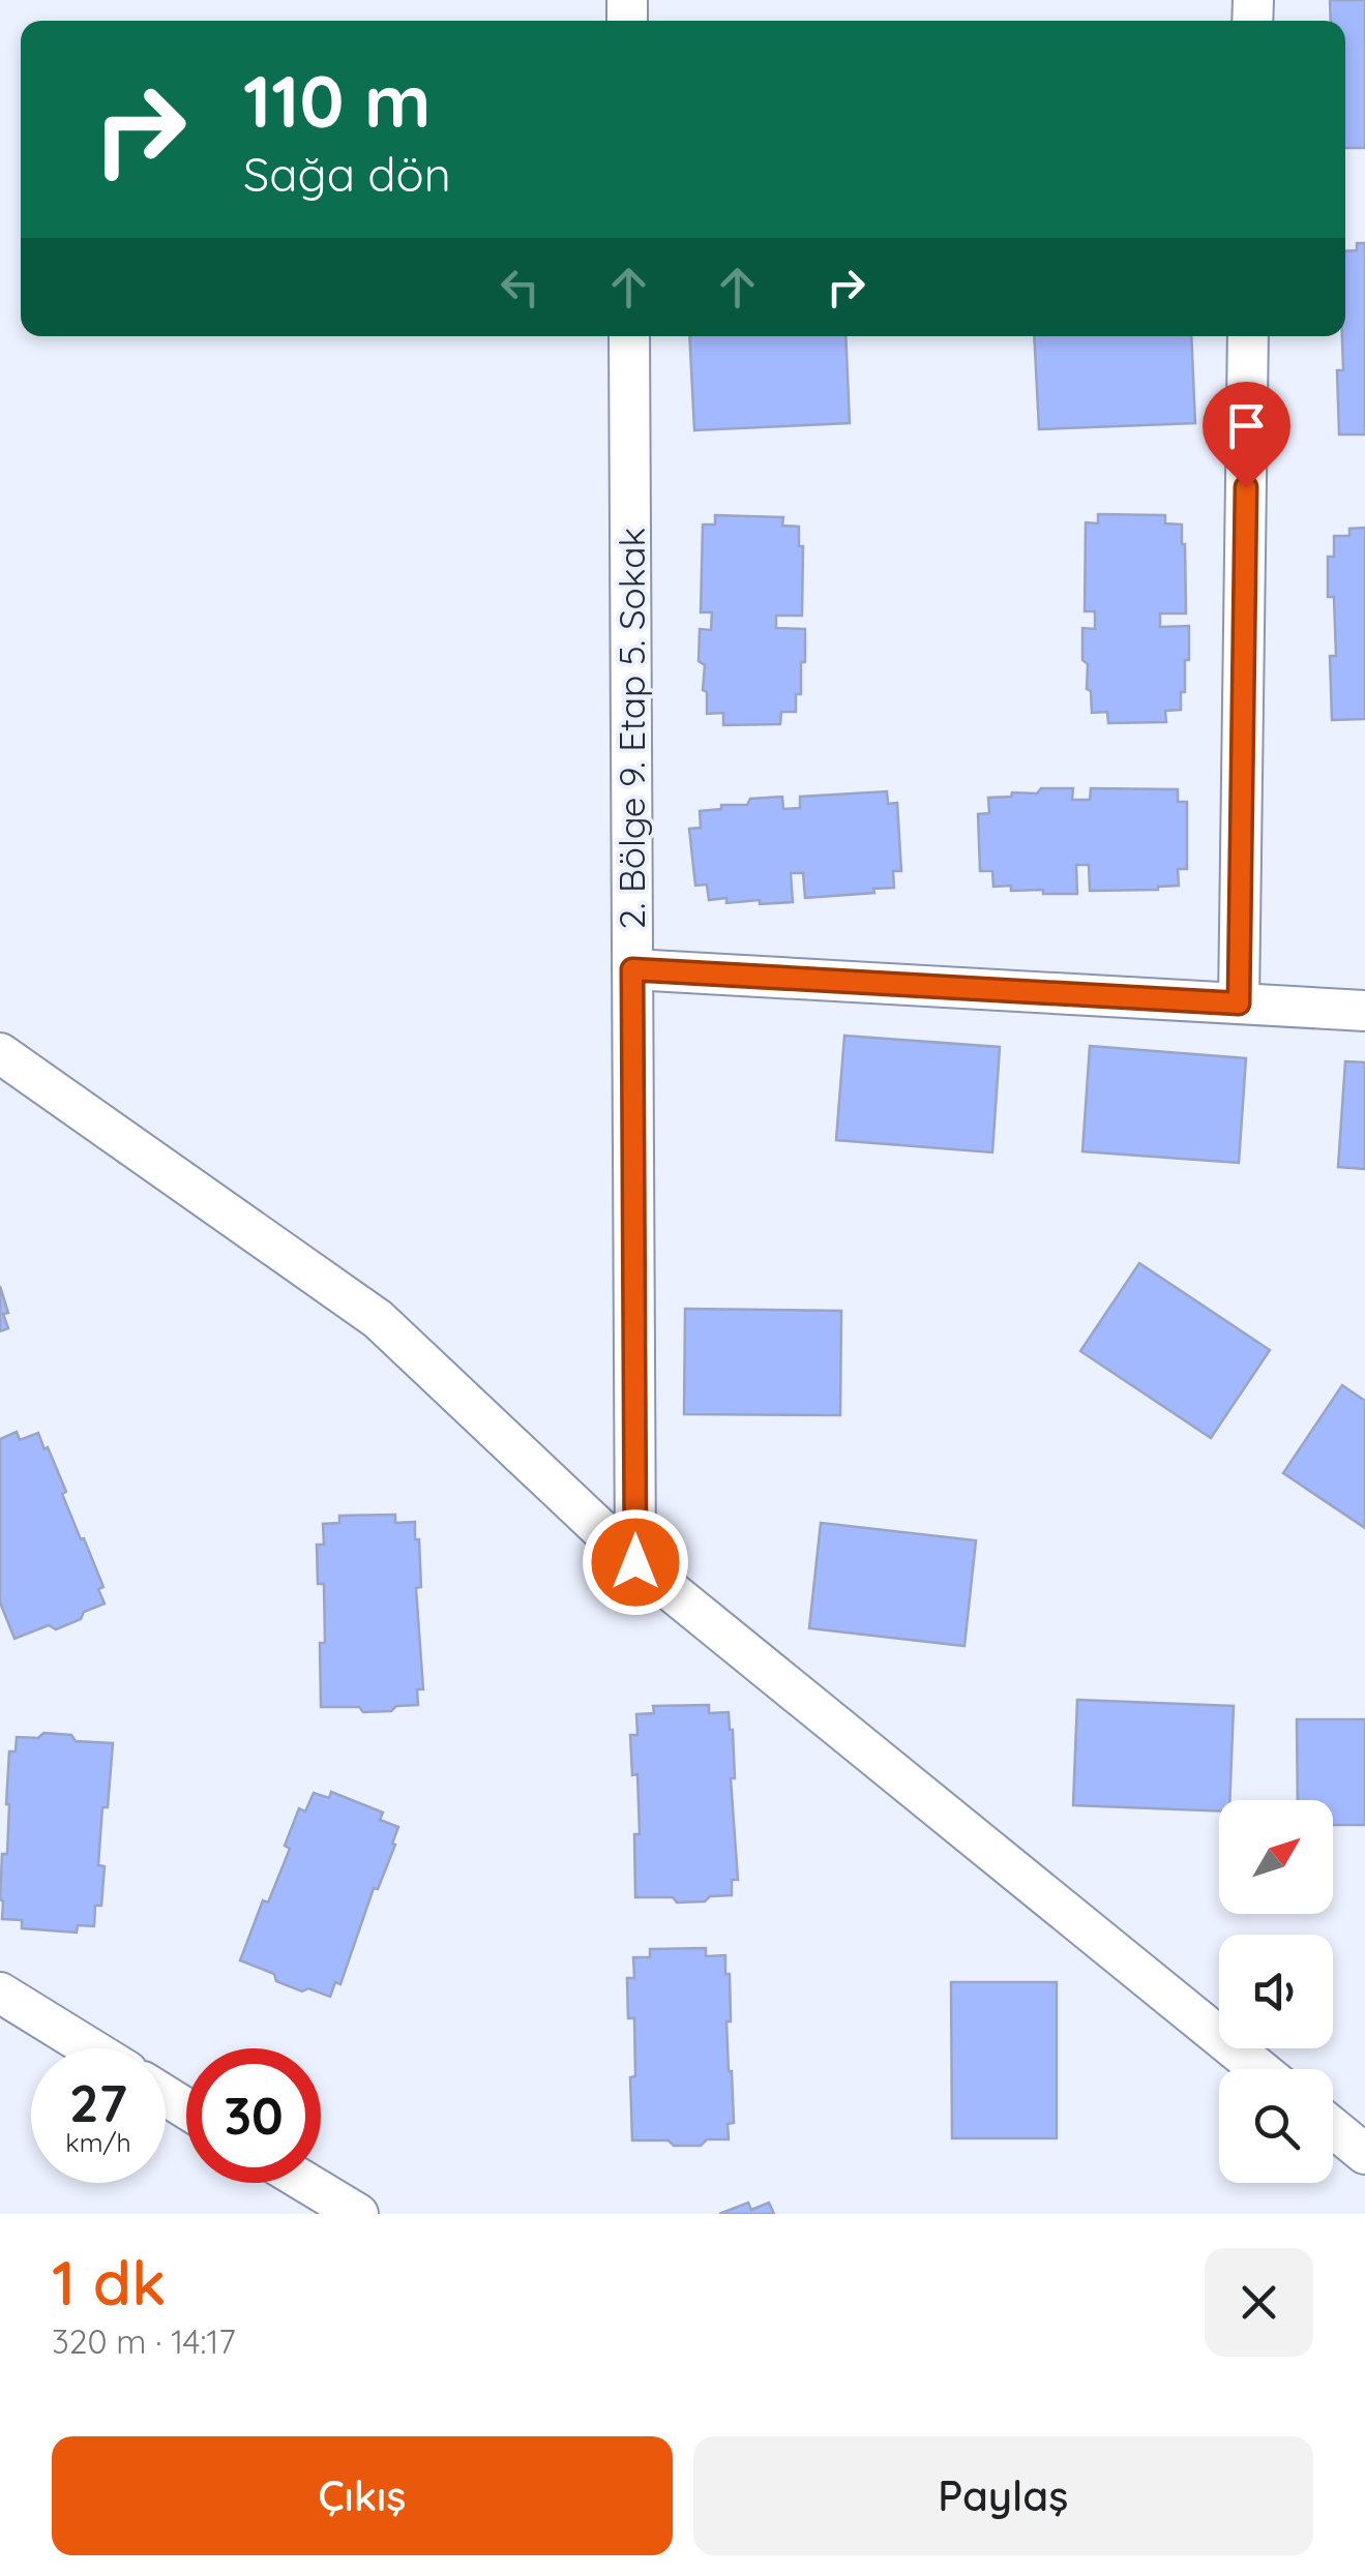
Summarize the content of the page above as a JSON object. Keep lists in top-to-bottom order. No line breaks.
{"streets":{"street":["2. Bölge 9. Etap 5. Sokak"]},"north":"top right","page":{"turn":["110 m","Sağa dön"],"speed":"27 km/h","limit":"30","heading":["1 dk","320 m · 14:17"],"buttons":["Çıkış","Paylaş"]}}
